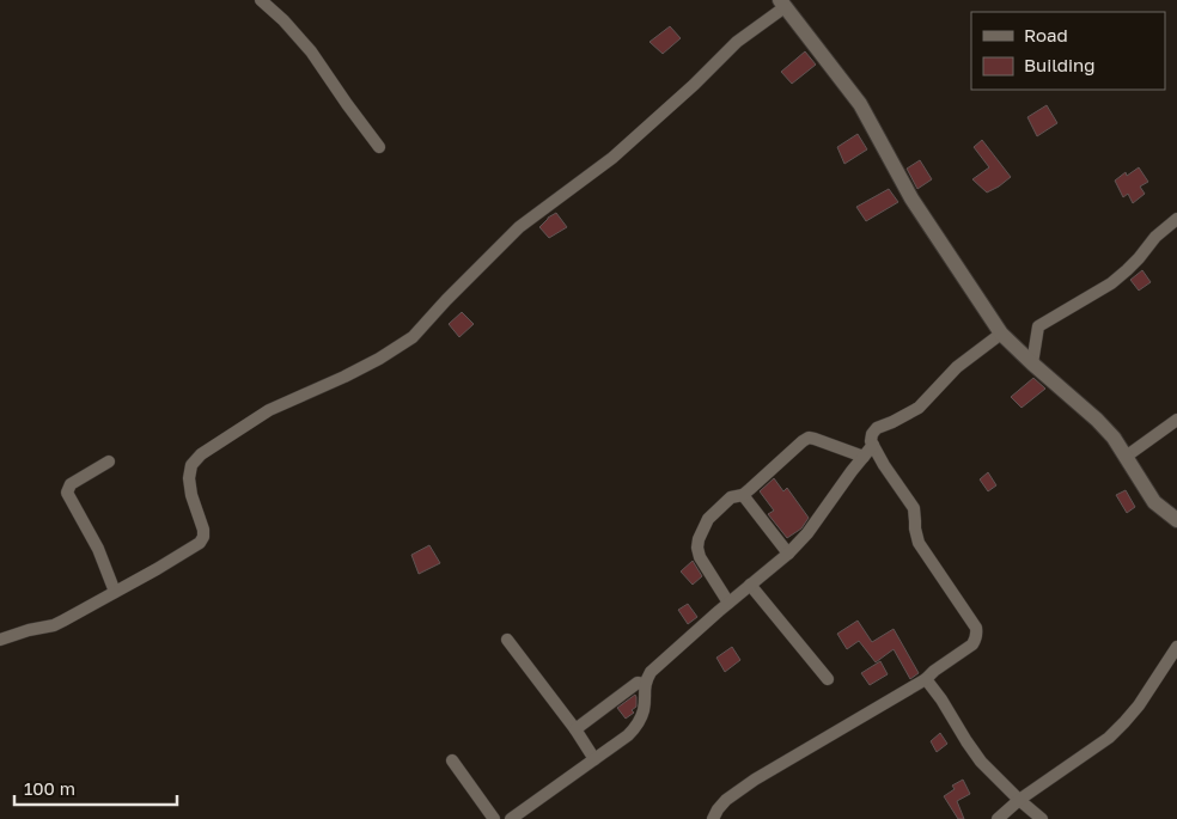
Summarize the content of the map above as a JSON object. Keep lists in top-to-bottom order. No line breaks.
{"legend":["Road","Building"],"scale_bar":"100 m"}
